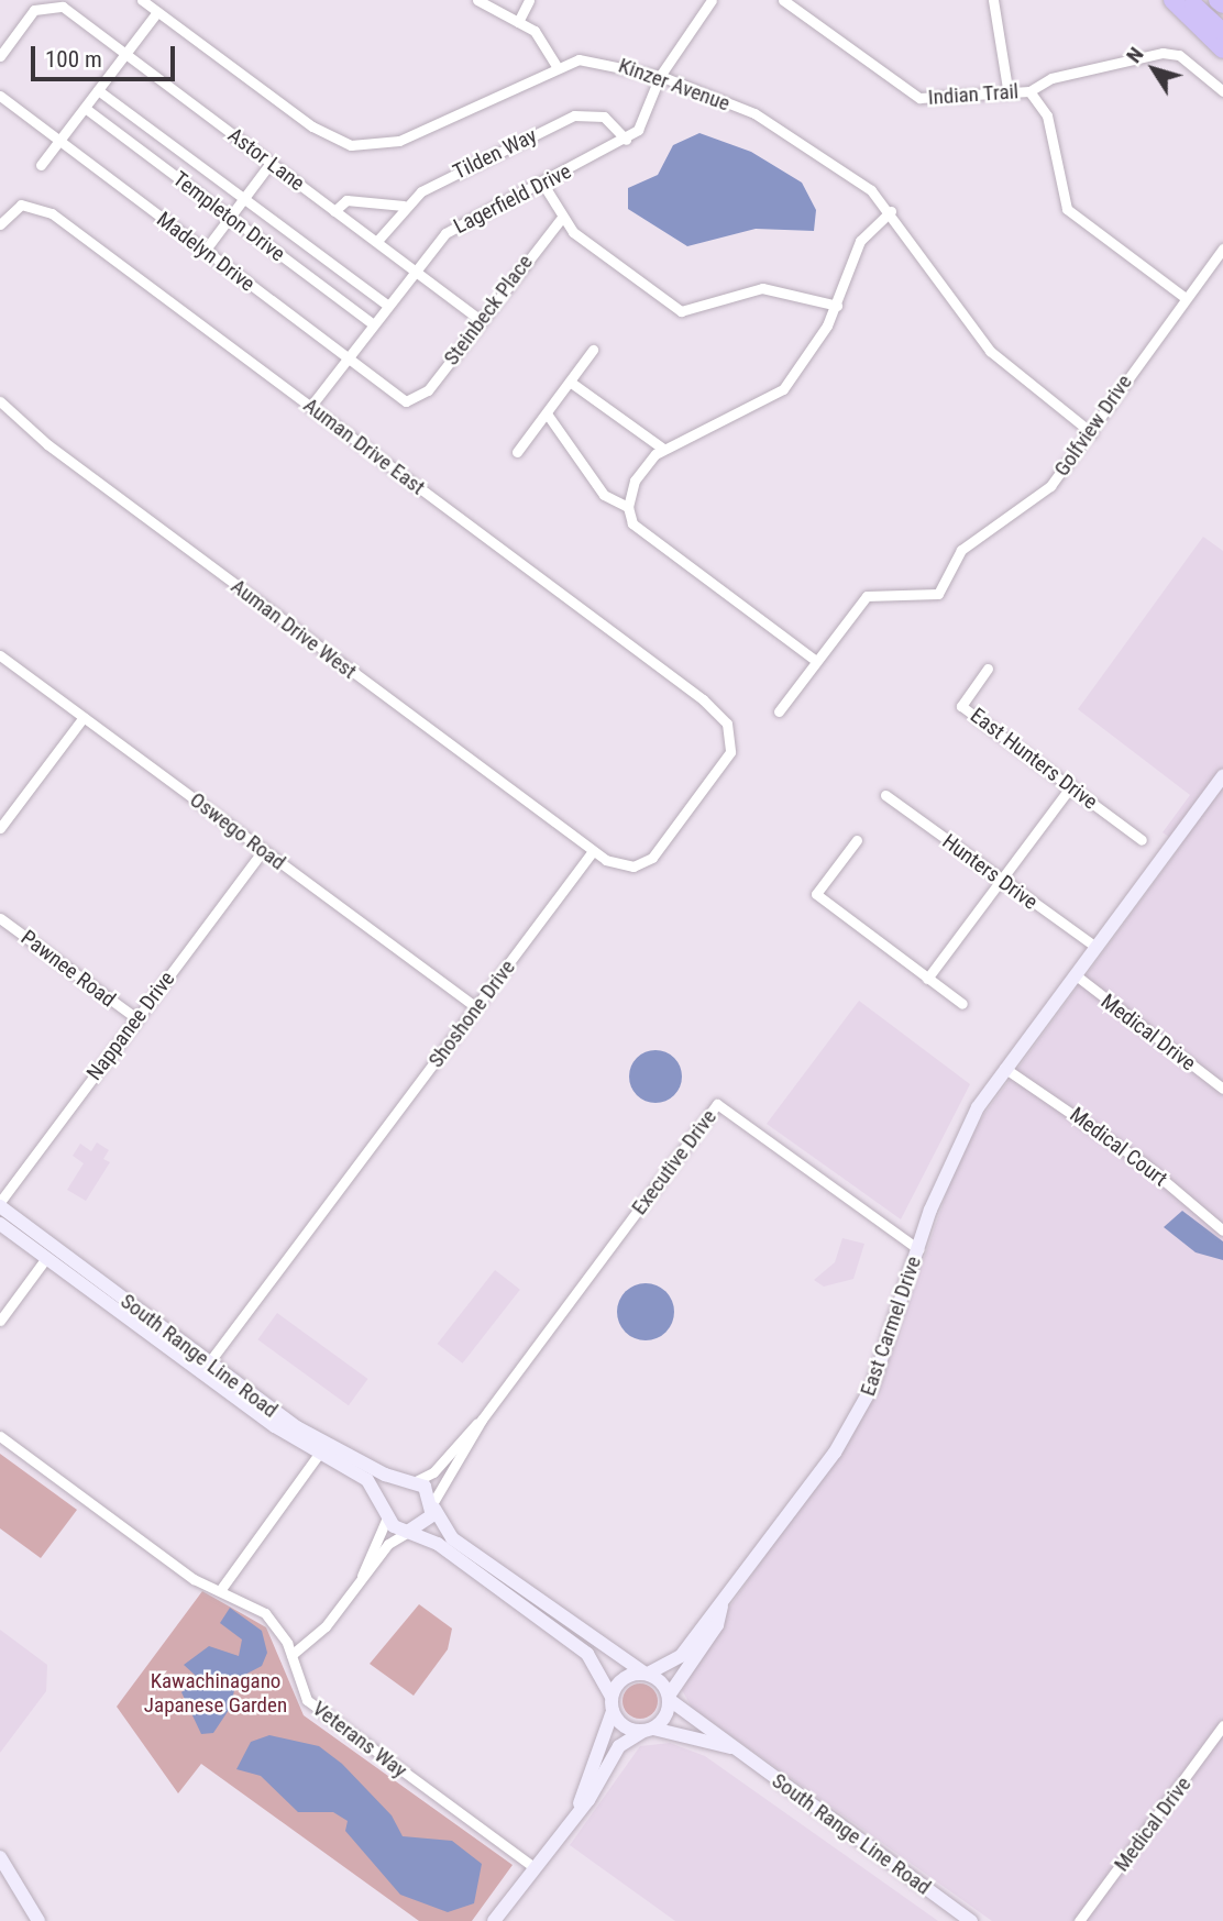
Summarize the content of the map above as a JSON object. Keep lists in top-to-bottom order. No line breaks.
{"streets":{"main road":["East Carmel Drive","South Range Line Road"],"street":["Kinzer Avenue","Indian Trail","Tilden Way","Astor Lane","Lagerfield Drive","Templeton Drive","Madelyn Drive","Steinbeck Place","Golfview Drive","Auman Drive East","Auman Drive West","East Hunters Drive","Oswego Road","Hunters Drive","Pawnee Road","Shoshone Drive","Nappanee Drive","Medical Drive","Medical Court","Executive Drive","Veterans Way"]},"crossings":[["Kinzer Avenue","Lagerfield Drive"],["Kinzer Avenue","Golfview Drive"],["Tilden Way","Astor Lane"],["Tilden Way","Lagerfield Drive"],["Astor Lane","Lagerfield Drive"],["Astor Lane","Steinbeck Place"],["Lagerfield Drive","Templeton Drive"],["Lagerfield Drive","Madelyn Drive"],["Lagerfield Drive","Auman Drive East"],["Madelyn Drive","Steinbeck Place"],["Auman Drive East","Auman Drive West"],["Auman Drive East","Shoshone Drive"],["Auman Drive West","Shoshone Drive"],["Oswego Road","Shoshone Drive"],["Oswego Road","Nappanee Drive"],["Hunters Drive","East Carmel Drive"],["Pawnee Road","Nappanee Drive"],["Shoshone Drive","South Range Line Road"],["Nappanee Drive","South Range Line Road"],["Medical Drive","East Carmel Drive"],["Medical Court","East Carmel Drive"],["Executive Drive","East Carmel Drive"],["Executive Drive","South Range Line Road"],["East Carmel Drive","South Range Line Road"]],"parks":["Kawachinagano Japanese Garden"],"scale_bar":"100 m","north":"top left"}
